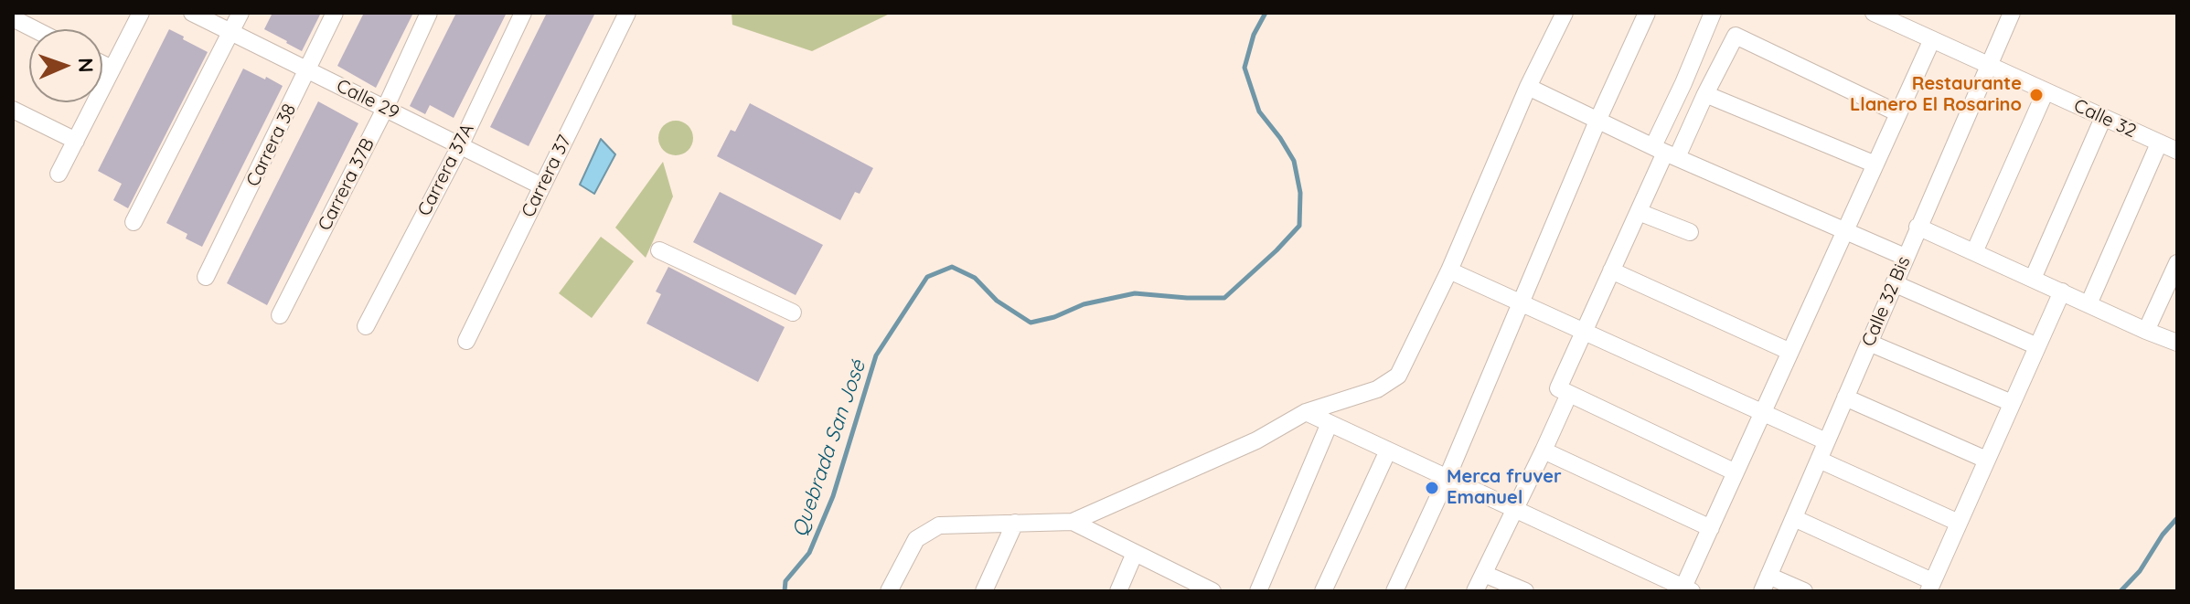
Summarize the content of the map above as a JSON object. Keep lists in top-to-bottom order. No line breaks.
{"streets":{"street":["Calle 29","Calle 32","Carrera 38","Carrera 37A","Carrera 37","Carrera 37B","Calle 32 Bis"]},"crossings":[["Calle 29","Carrera 38"],["Calle 29","Carrera 37A"],["Calle 29","Carrera 37"],["Calle 29","Carrera 37B"],["Calle 32","Calle 32 Bis"]],"water":["Quebrada San José"],"places":["Restaurante Llanero El Rosarino","Merca fruver Emanuel"],"north":"right"}
